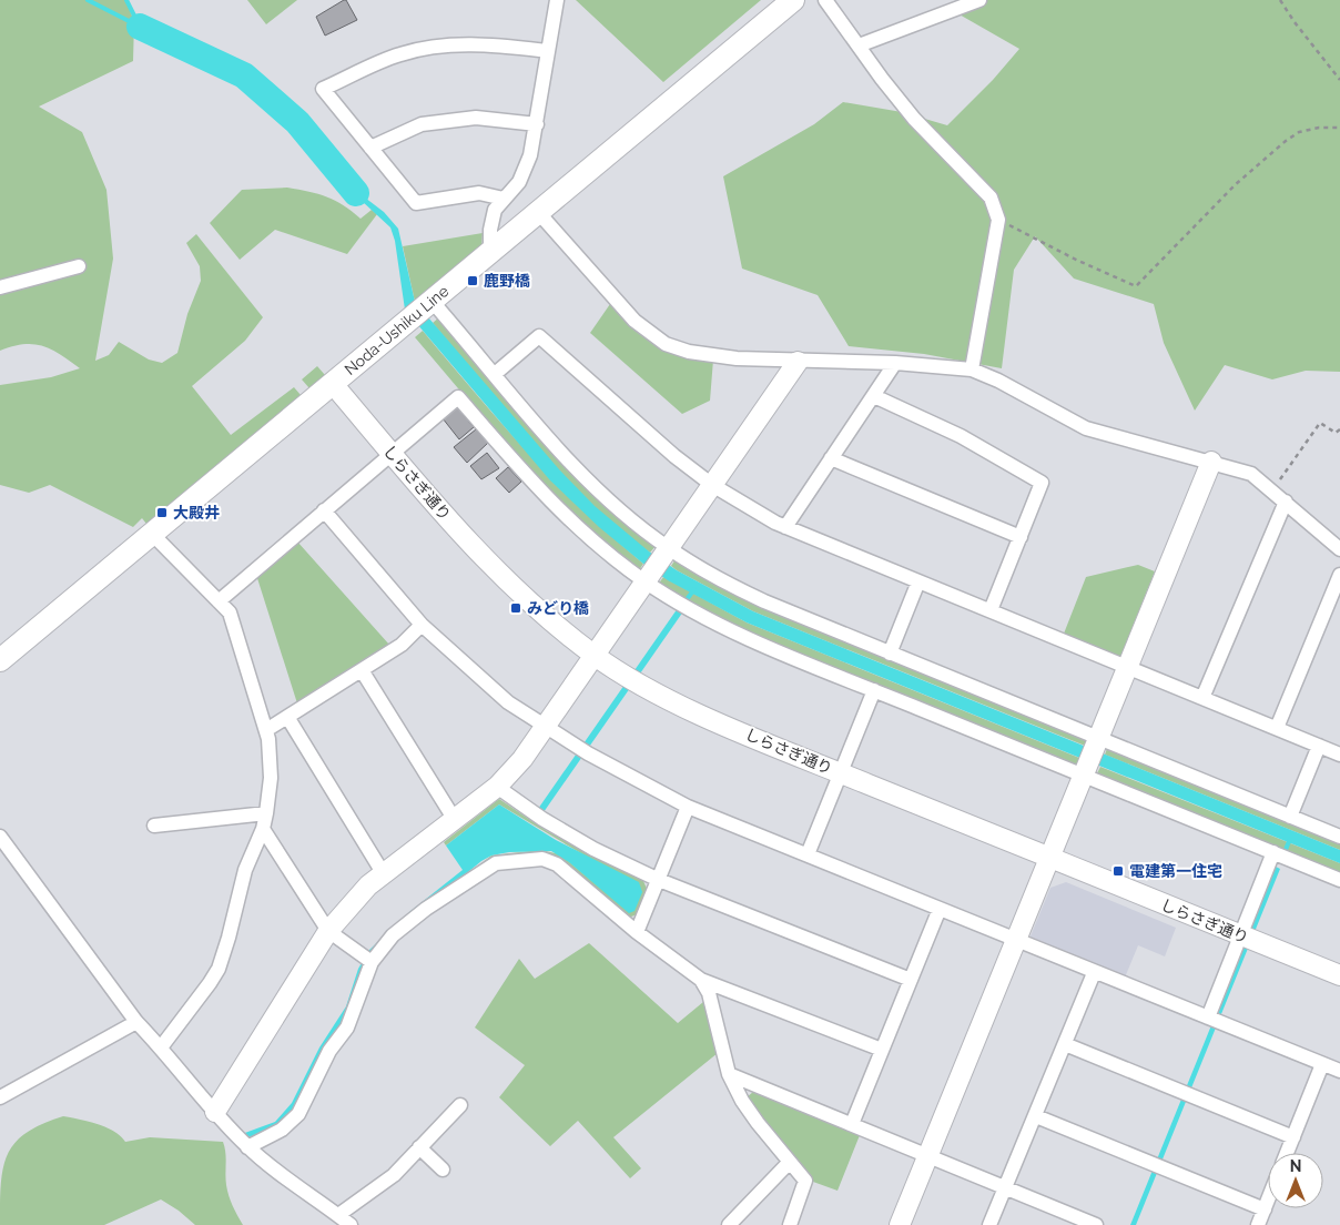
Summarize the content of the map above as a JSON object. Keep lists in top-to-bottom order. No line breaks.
{"streets":{"main road":["Noda-Ushiku Line"],"street":["しらさぎ通り"]},"crossings":[["Noda-Ushiku Line","しらさぎ通り"]],"places":{"transit":["鹿野橋","大殿井","みどり橋","電建第一住宅"]},"north":"top"}
